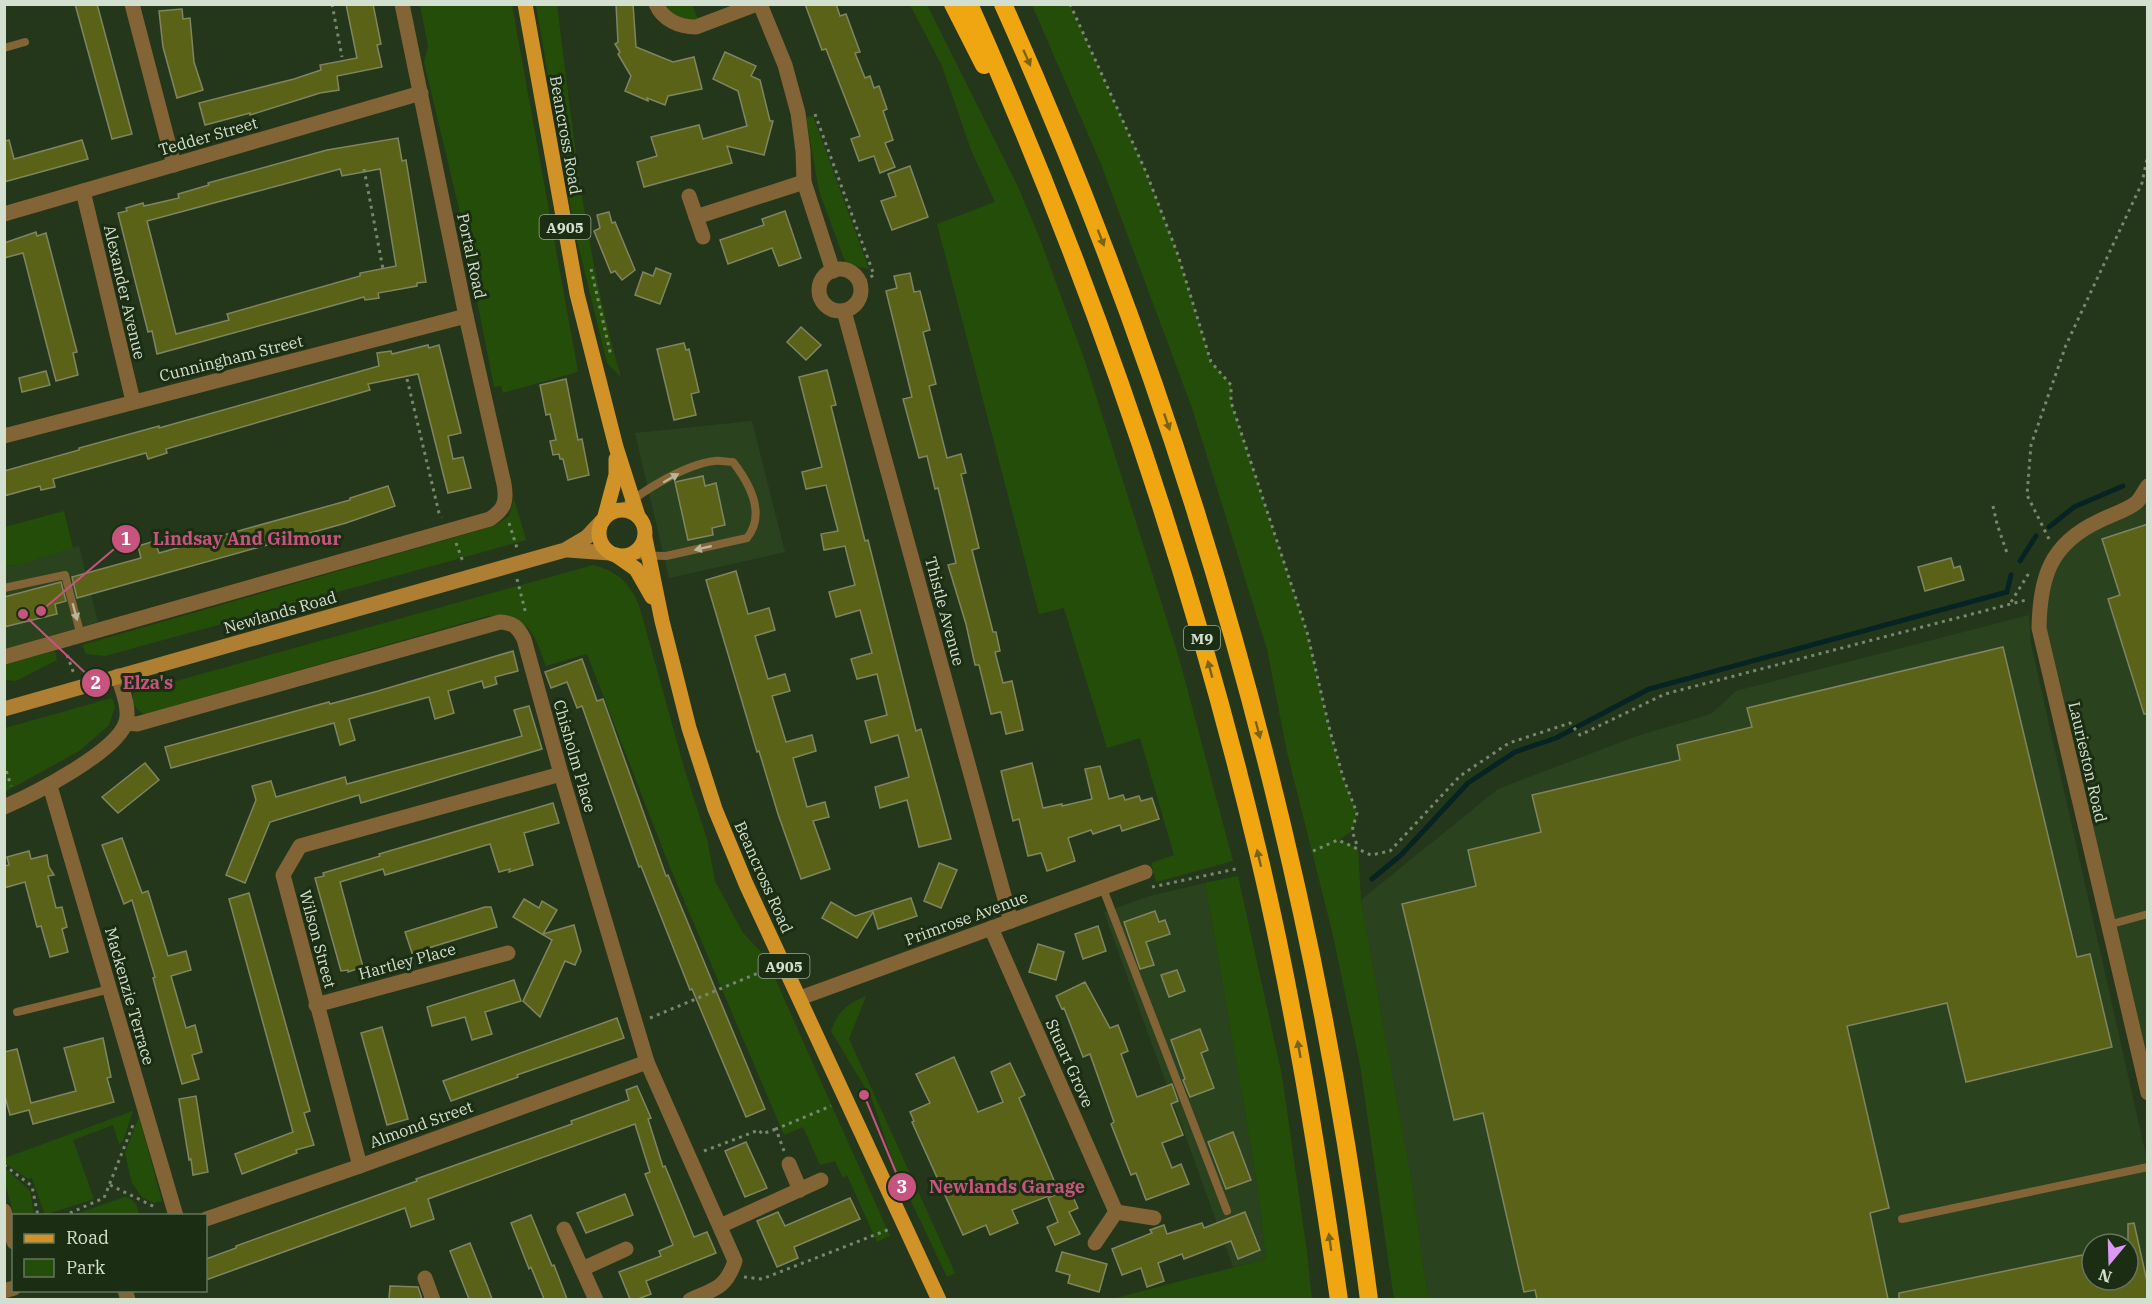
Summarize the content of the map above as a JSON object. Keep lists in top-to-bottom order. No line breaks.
{"streets":{"highway":["M9"],"main road":["Beancross Road","A905","Newlands Road"],"street":["Tedder Street","Portal Road","Alexander Avenue","Cunningham Street","Thistle Avenue","Chisholm Place","Laurieston Road","Primrose Avenue","Wilson Street","Hartley Place","Mackenzie Terrace","Stuart Grove","Almond Street"]},"crossings":[["Beancross Road","A905"],["Beancross Road","Newlands Road"],["Beancross Road","Primrose Avenue"],["Tedder Street","Portal Road"],["Tedder Street","Alexander Avenue"],["A905","Newlands Road"],["Portal Road","Cunningham Street"],["Portal Road","Newlands Road"],["Alexander Avenue","Cunningham Street"],["Thistle Avenue","Primrose Avenue"],["Chisholm Place","Wilson Street"],["Chisholm Place","Almond Street"],["Primrose Avenue","Stuart Grove"],["Wilson Street","Hartley Place"],["Wilson Street","Almond Street"]],"places":["Lindsay And Gilmour","Elza's","Newlands Garage"],"legend":["Road","Park"],"north":"bottom"}
